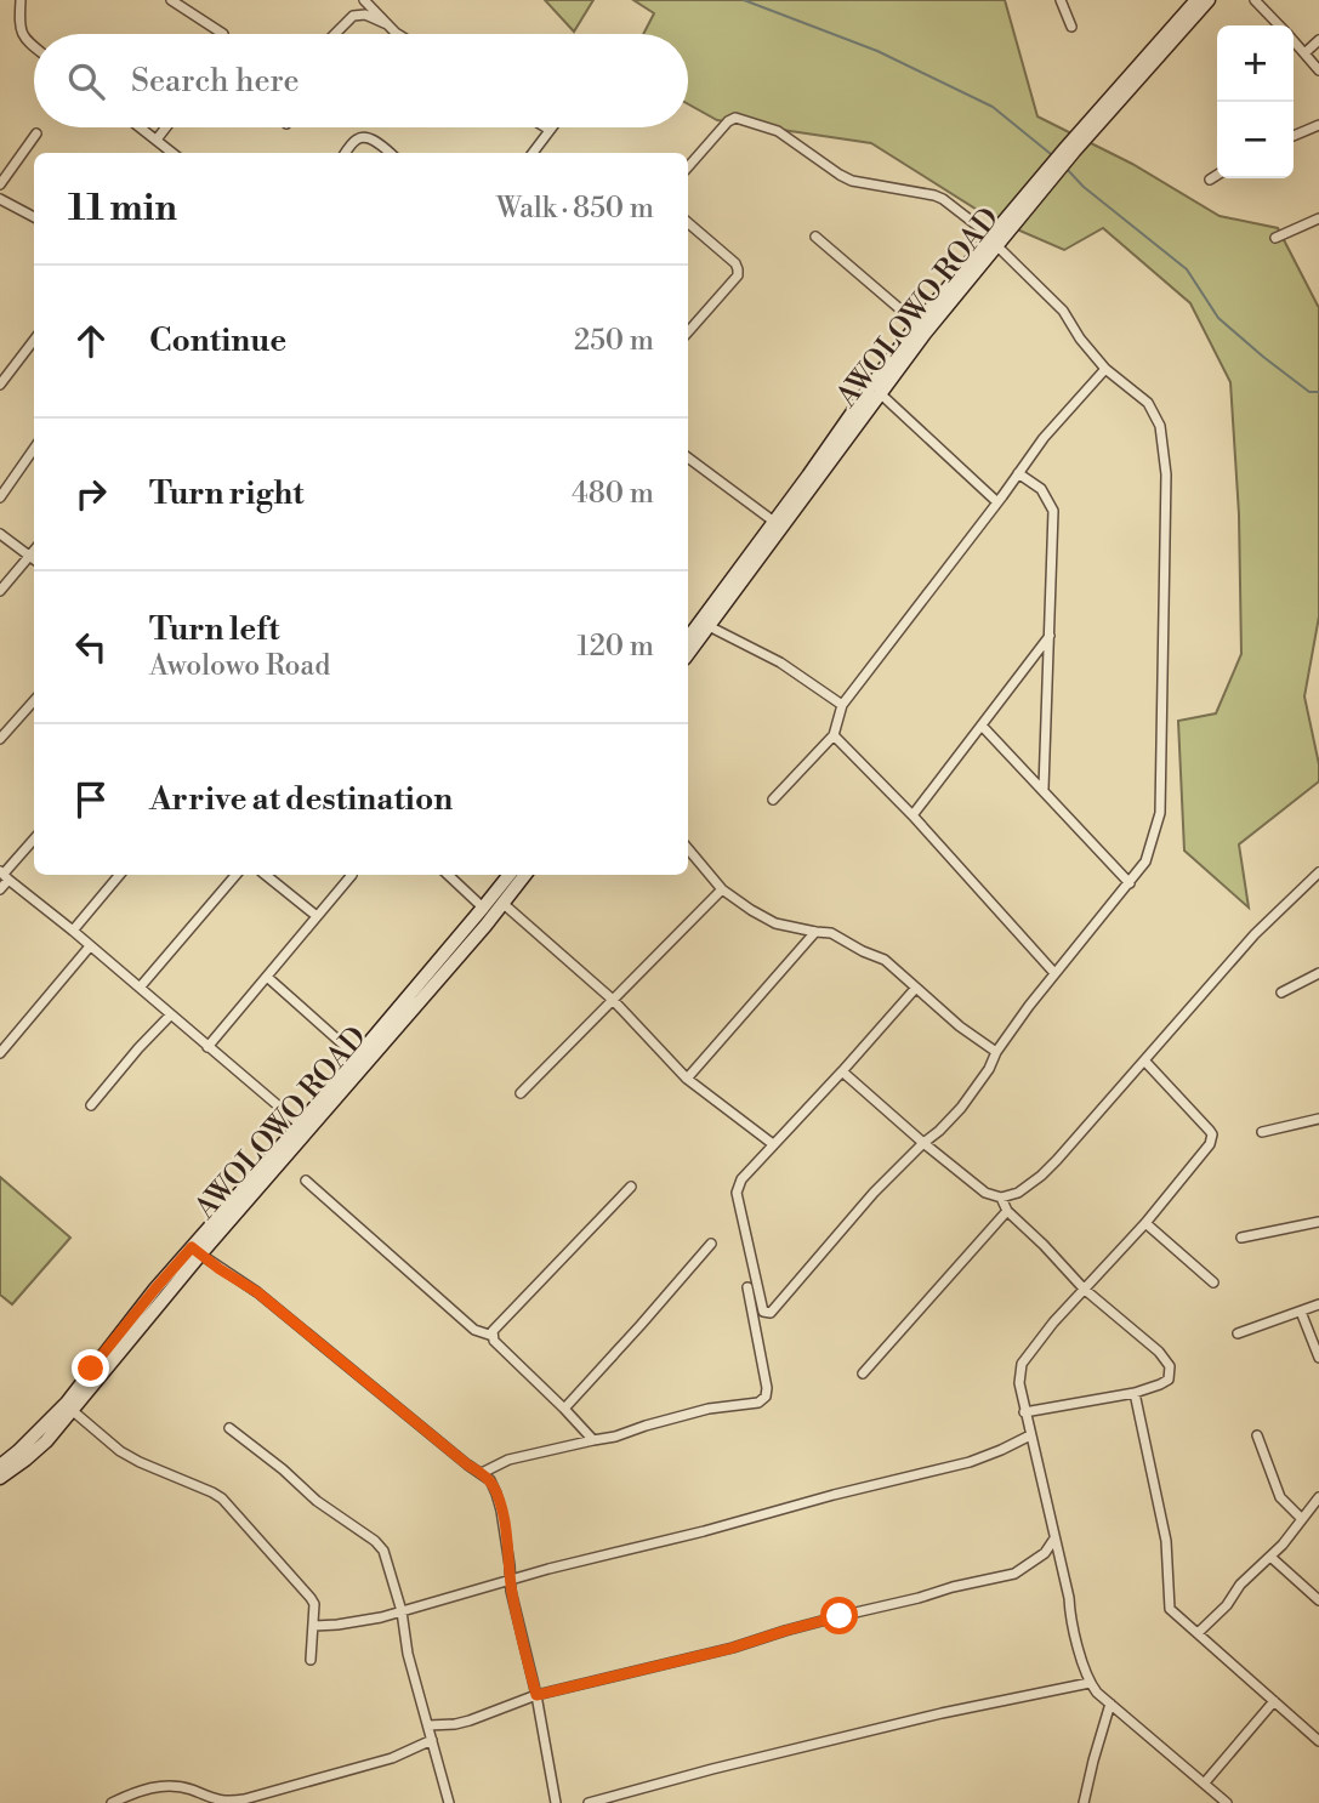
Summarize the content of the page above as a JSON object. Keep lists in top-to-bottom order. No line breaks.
{"streets":{"main road":["AWOLOWO ROAD"]},"page":{"map_buttons":["+","−"],"search":"Search here","heading":["11 min","Walk · 850 m"],"list":[["Continue","250 m"],["Turn right","480 m"],["Turn left","Awolowo Road","120 m"],"Arrive at destination"]}}
